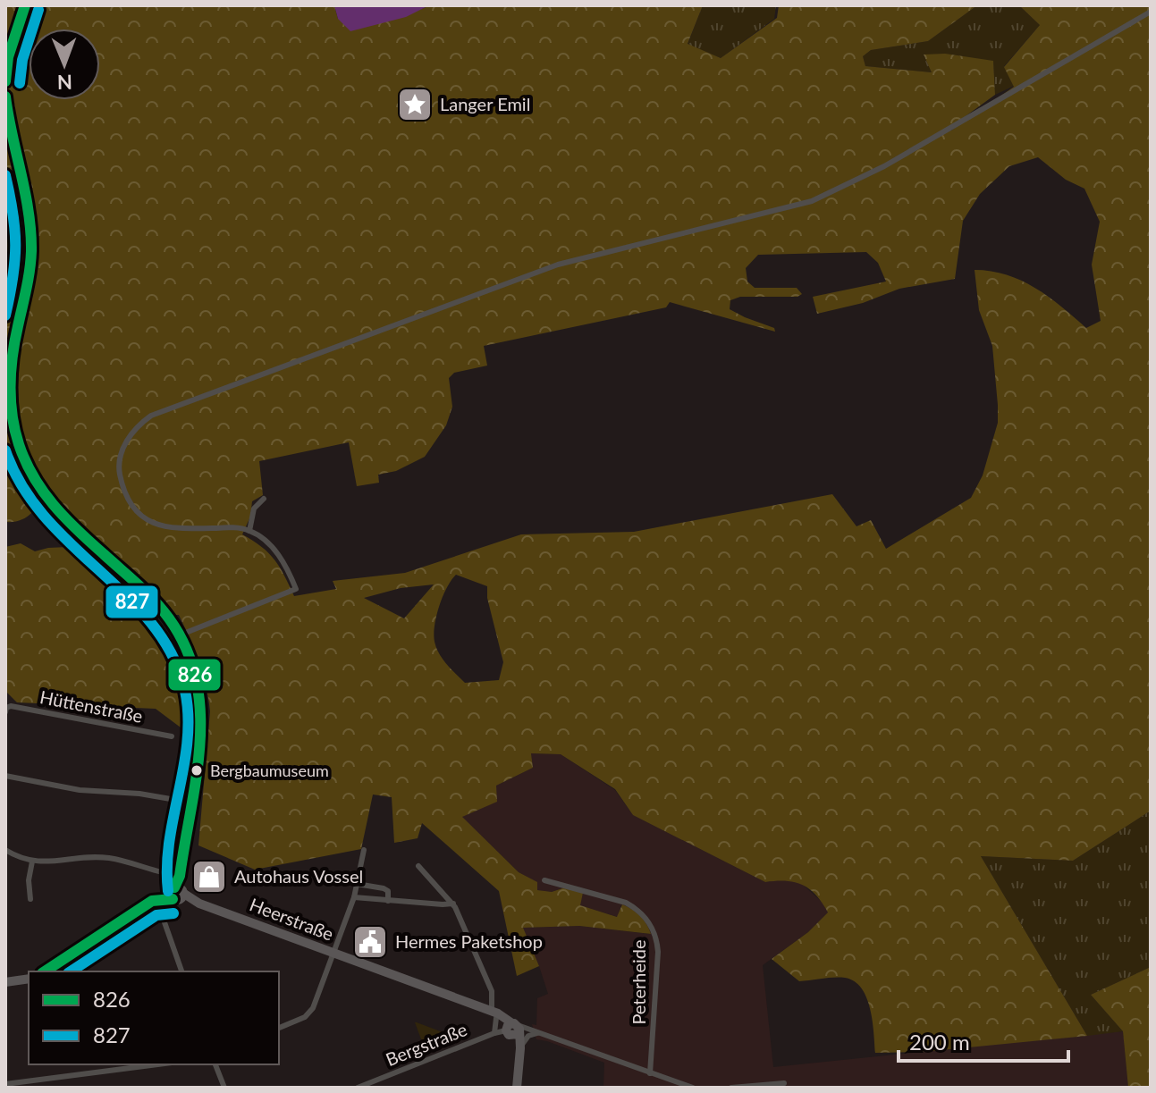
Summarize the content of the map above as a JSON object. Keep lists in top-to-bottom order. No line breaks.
{"streets":{"main road":["Heerstraße"],"street":["Hüttenstraße","Peterheide","Bergstraße"]},"crossings":[["Heerstraße","Bergstraße"]],"places":{"place":["Langer Emil"],"other":["Bergbaumuseum"],"shop":["Autohaus Vossel"],"public building":["Hermes Paketshop"]},"lines":["transit line 826","transit line 827"],"legend":["826","827"],"scale_bar":"200 m","north":"bottom"}
